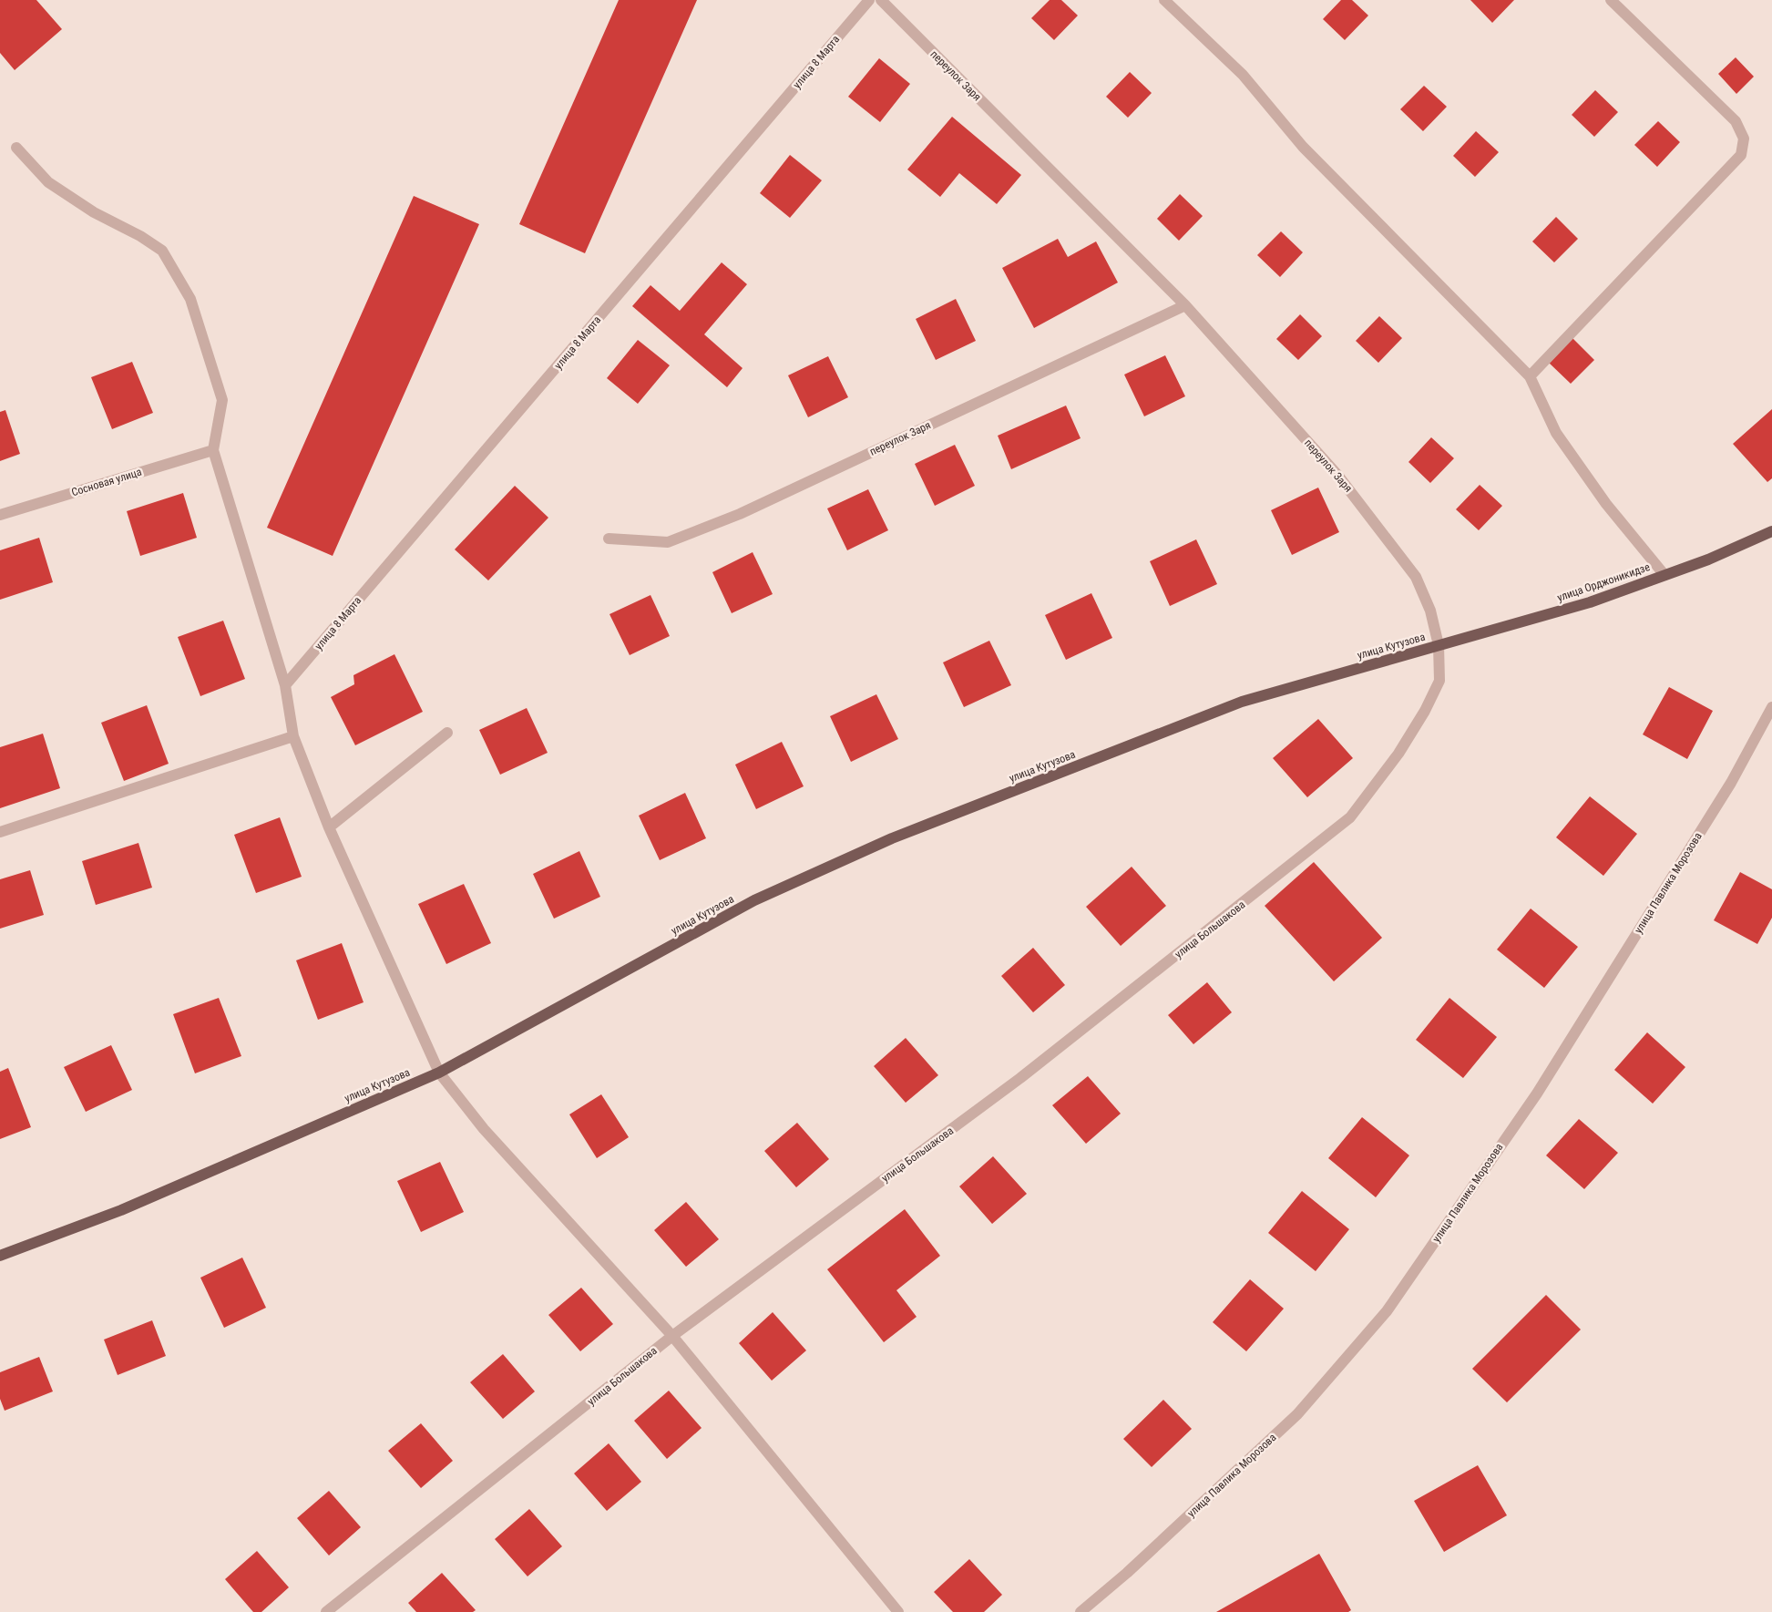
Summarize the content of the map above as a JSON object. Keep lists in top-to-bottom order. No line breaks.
{"streets":{"main road":["улица Орджоникидзе","улица Кутузова"],"street":["улица 8 Марта","переулок Заря","Сосновая улица","улица Павлика Морозова","улица Большакова"]},"crossings":[["переулок Заря","улица Орджоникидзе"],["переулок Заря","улица Кутузова"],["переулок Заря","улица Большакова"],["улица Орджоникидзе","улица Кутузова"],["улица Орджоникидзе","улица Большакова"],["улица Кутузова","улица Большакова"]]}
